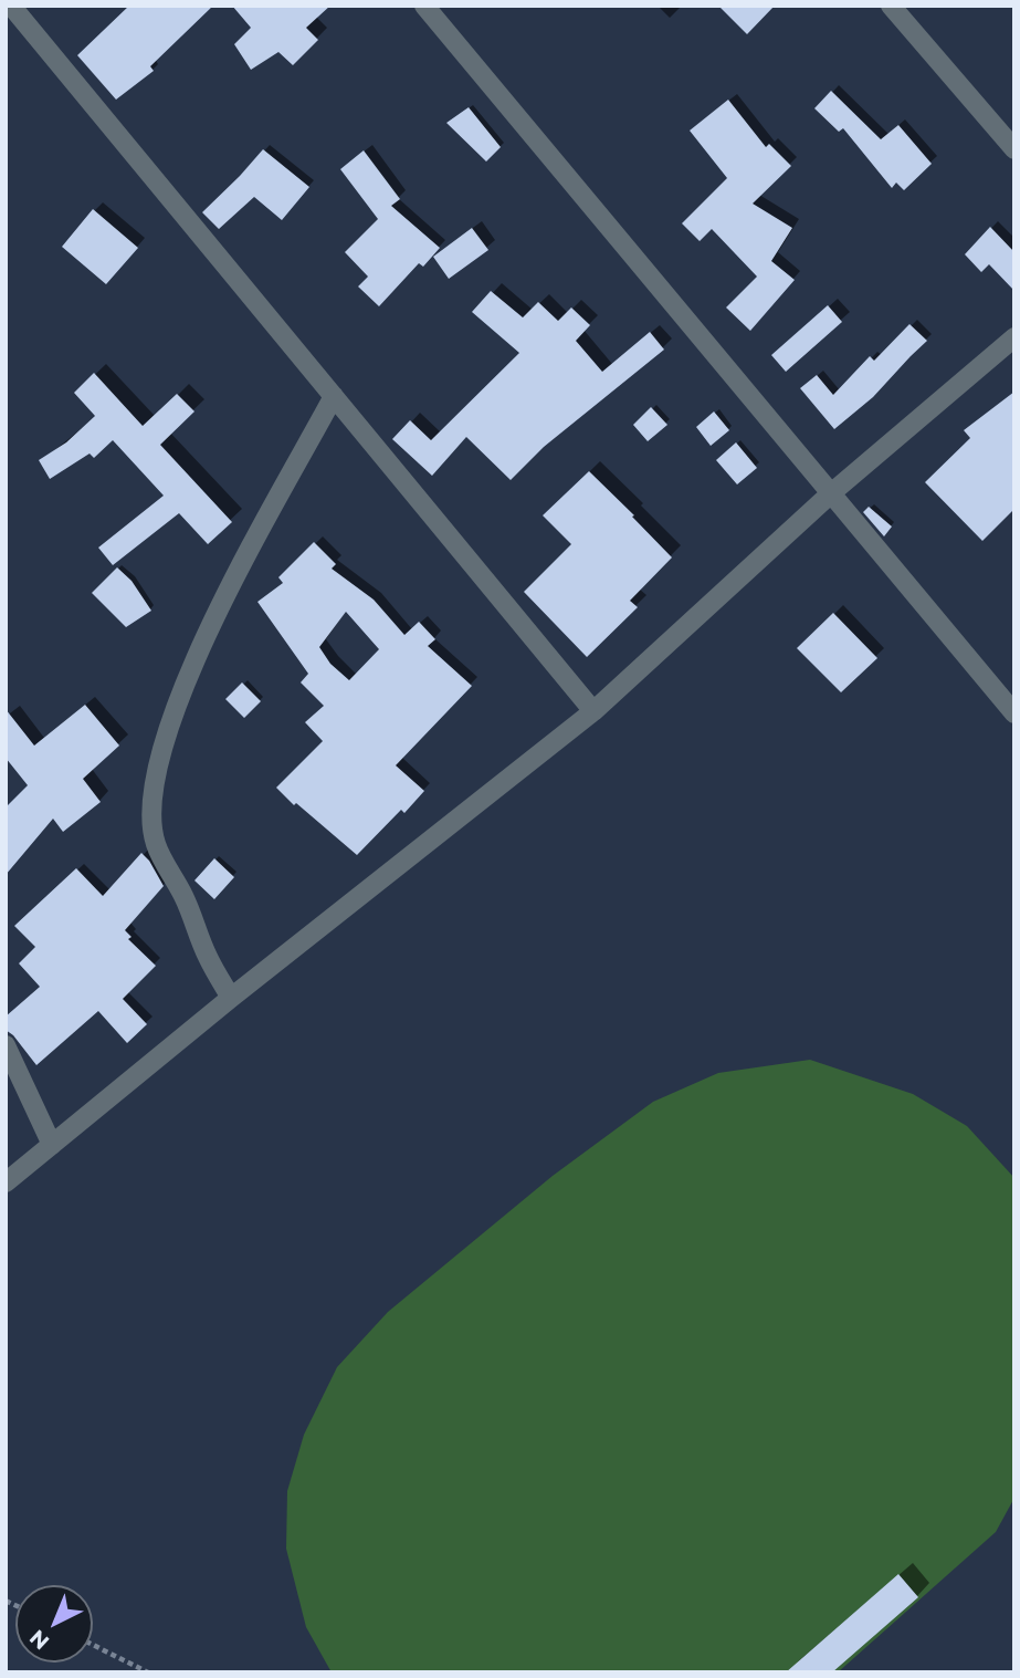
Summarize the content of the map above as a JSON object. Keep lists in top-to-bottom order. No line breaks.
{"north":"bottom left"}
